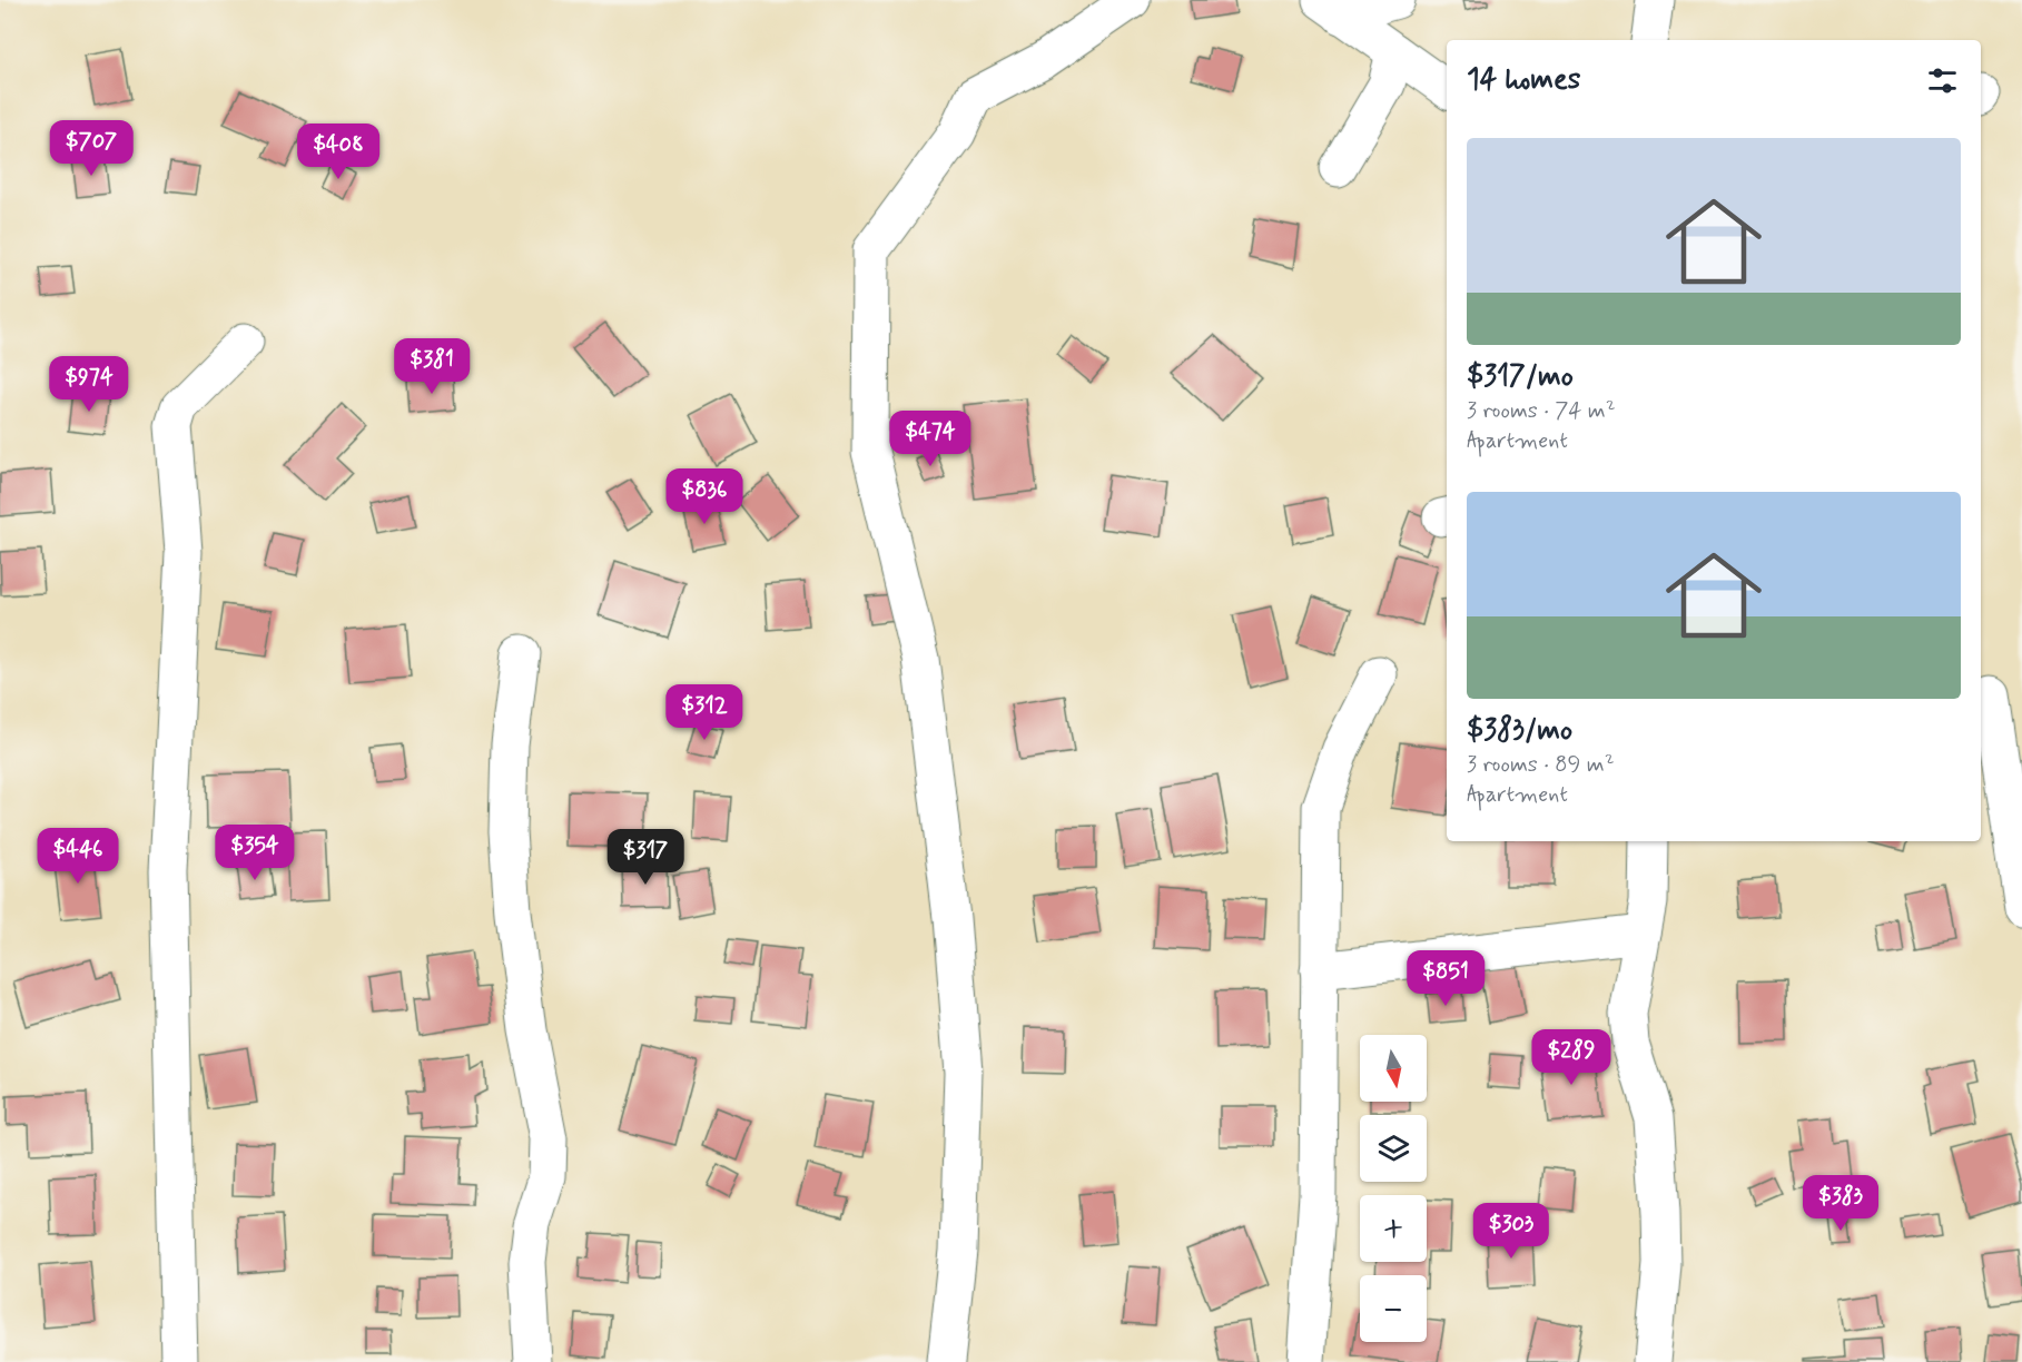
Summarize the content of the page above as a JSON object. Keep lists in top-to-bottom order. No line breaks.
{"north":"bottom","page":{"heading":"14 homes","price":["$707","$408","$381","$974","$474","$836","$312","$354","$446","$317","$851","$289","$383","$303"],"list":[{"name":"$317/mo","note":"3 rooms · 74 m² · Apartment"},{"name":"$383/mo","note":"3 rooms · 89 m² · Apartment"}],"map_buttons":["+","−"]}}
